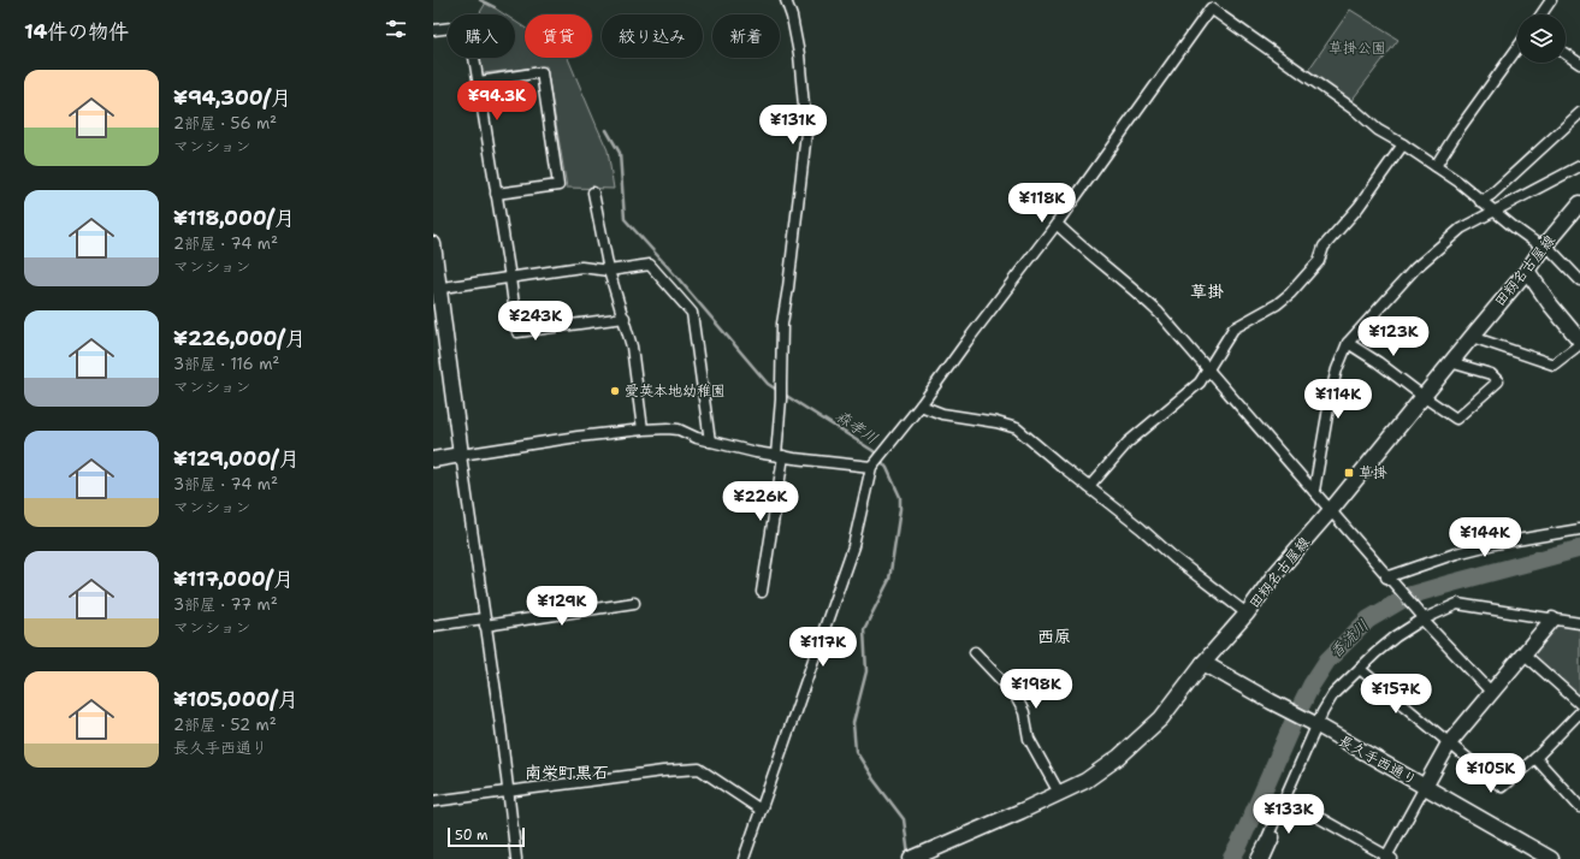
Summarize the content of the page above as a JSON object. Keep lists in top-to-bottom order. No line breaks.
{"streets":{"main road":["田籾名古屋線","長久手西通り"]},"crossings":[["田籾名古屋線","長久手西通り"]],"districts":["草掛","西原","南栄町黒石"],"water":["森孝川","香流川"],"parks":["草掛公園"],"places":{"other":["愛英本地幼稚園"],"transit":["草掛"]},"scale_bar":"50 m","page":{"heading":"14件の物件","chip":["購入","賃貸","絞り込み","新着"],"list":[{"name":"¥94,300/月","note":"2部屋 · 56 m² · マンション"},{"name":"¥118,000/月","note":"2部屋 · 74 m² · マンション"},{"name":"¥226,000/月","note":"3部屋 · 116 m² · マンション"},{"name":"¥129,000/月","note":"3部屋 · 74 m² · マンション"},{"name":"¥117,000/月","note":"3部屋 · 77 m² · マンション"},{"name":"¥105,000/月","note":"2部屋 · 52 m² · 長久手西通り"}],"price":["¥94.3K","¥131K","¥118K","¥243K","¥123K","¥114K","¥226K","¥144K","¥129K","¥117K","¥198K","¥157K","¥105K","¥133K"],"scale":"50 m"}}
